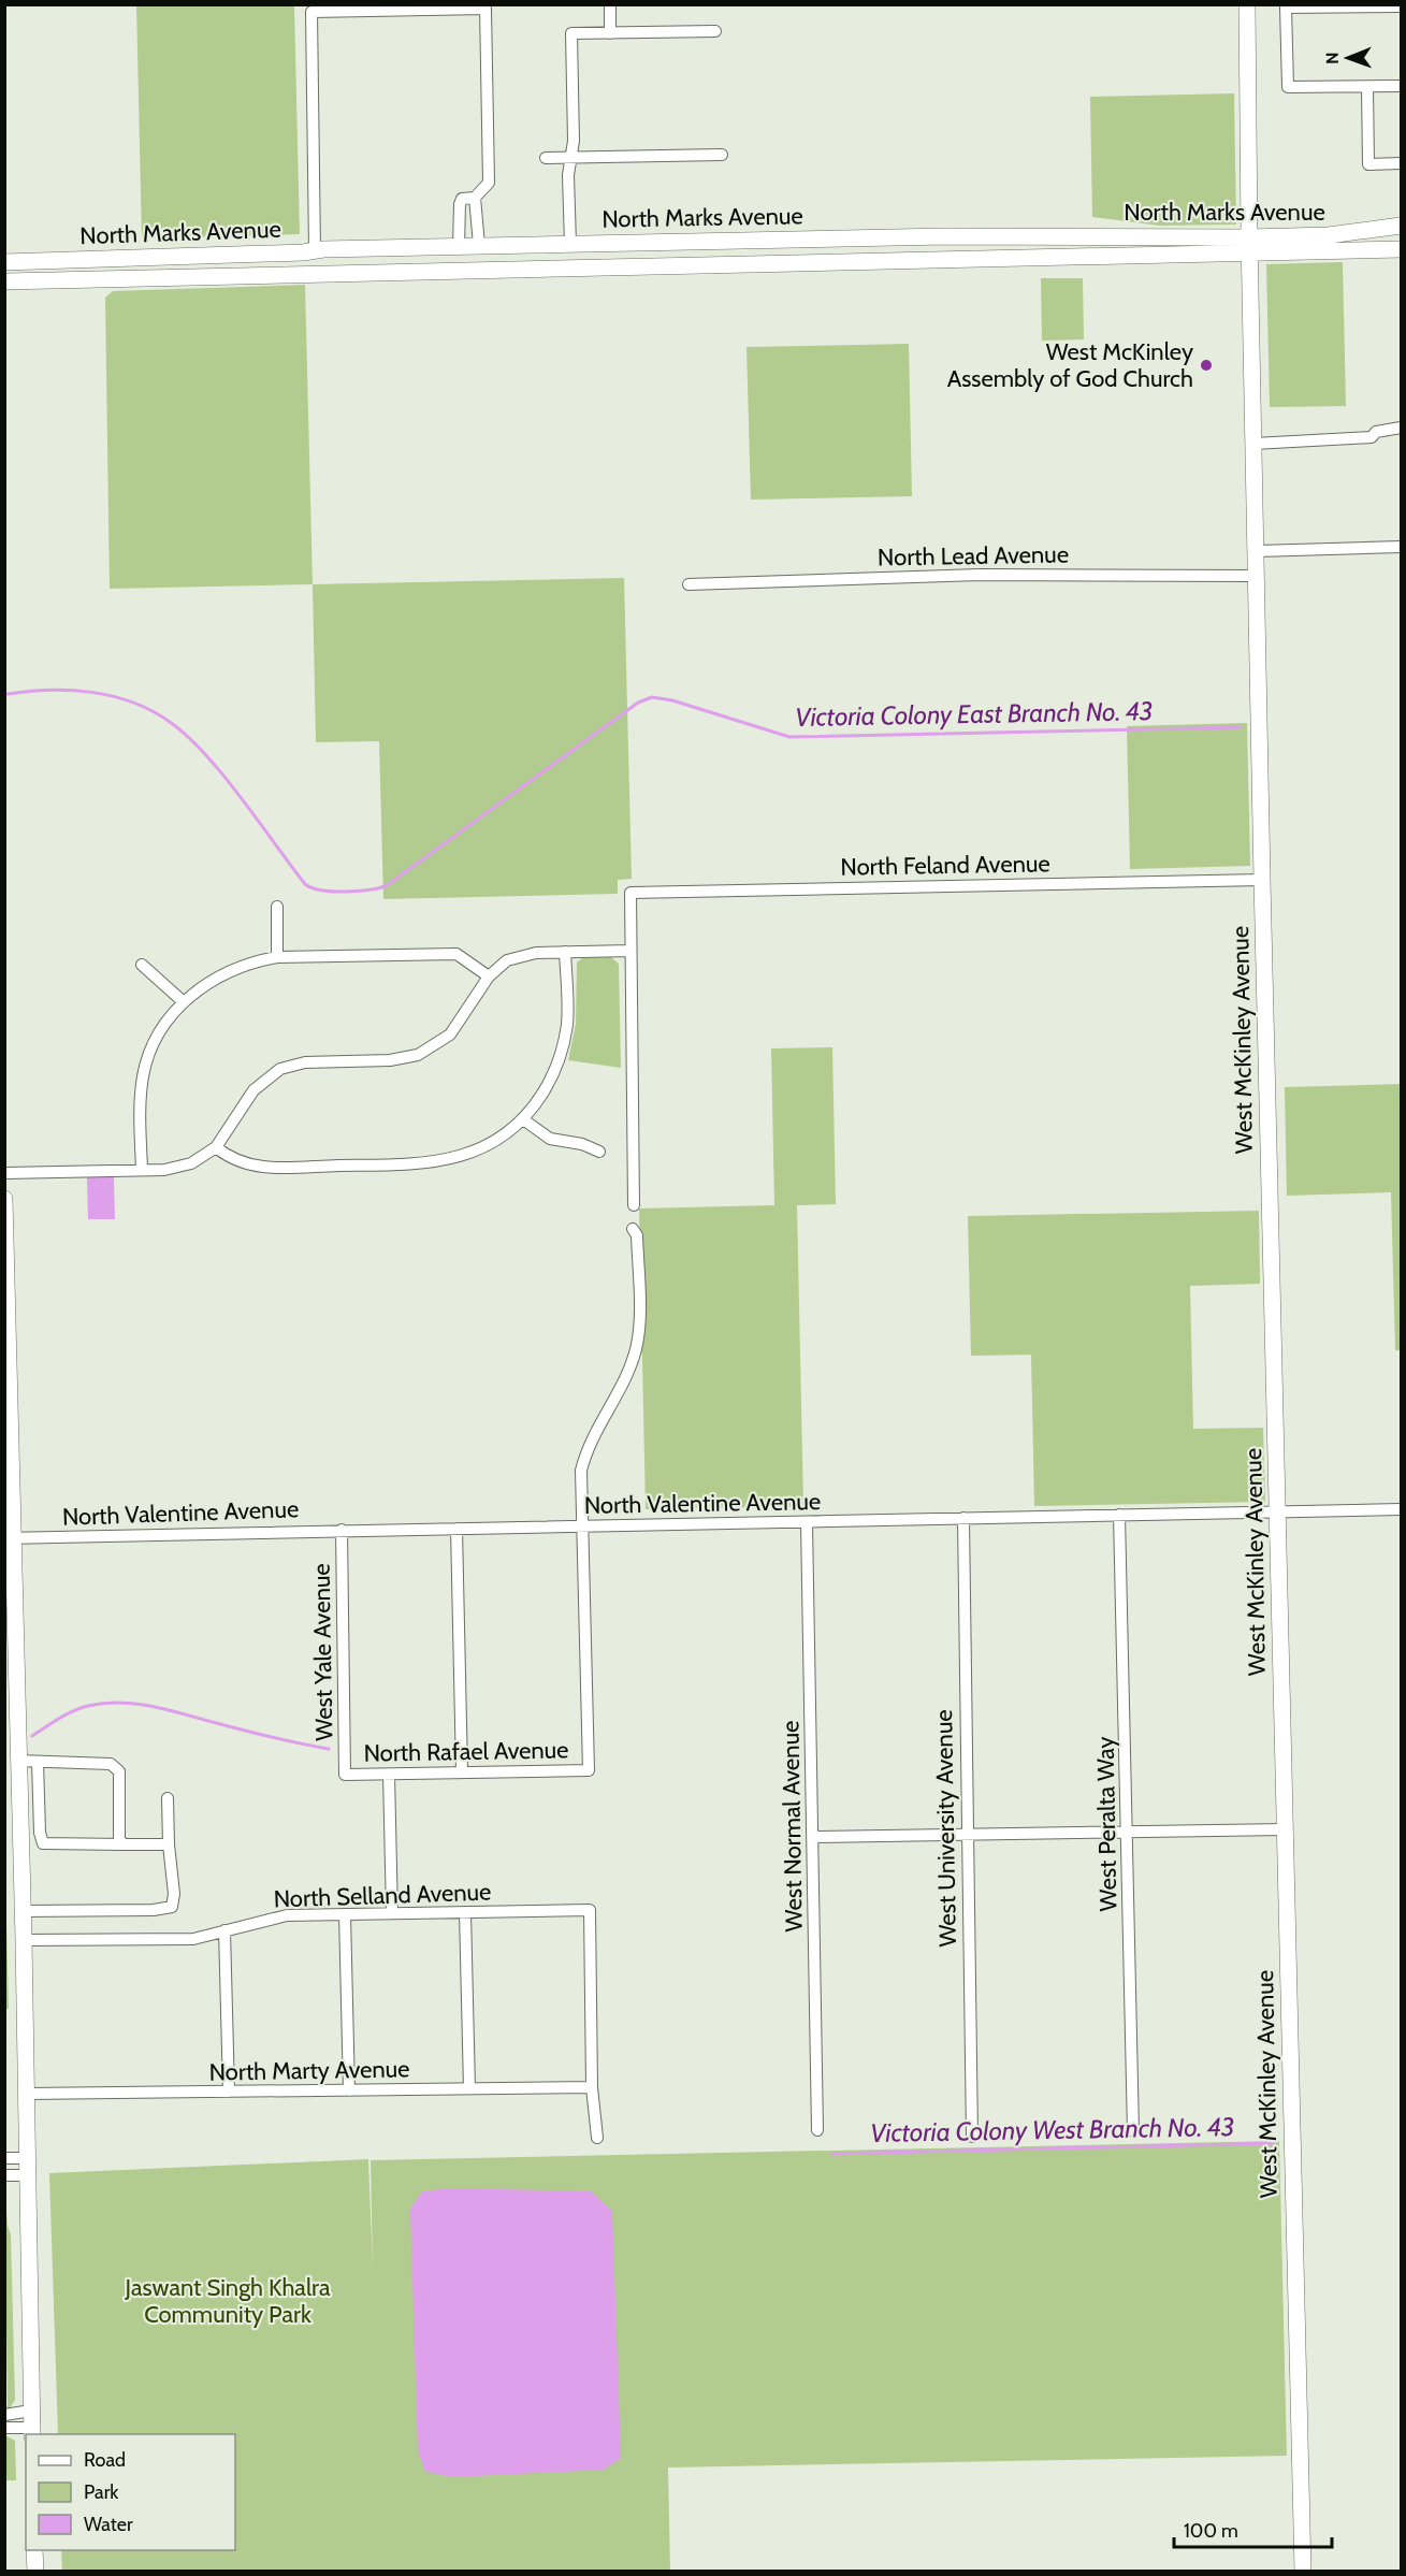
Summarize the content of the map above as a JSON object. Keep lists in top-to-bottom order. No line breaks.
{"streets":{"main road":["North Marks Avenue","West McKinley Avenue"],"street":["North Lead Avenue","North Feland Avenue","North Valentine Avenue","West Yale Avenue","North Rafael Avenue","West Peralta Way","West Normal Avenue","West University Avenue","North Selland Avenue","North Marty Avenue"]},"crossings":[["North Marks Avenue","West McKinley Avenue"],["North Lead Avenue","West McKinley Avenue"],["North Feland Avenue","West McKinley Avenue"],["West McKinley Avenue","North Valentine Avenue"],["North Valentine Avenue","West Yale Avenue"],["North Valentine Avenue","North Rafael Avenue"],["North Valentine Avenue","West Peralta Way"],["North Valentine Avenue","West Normal Avenue"],["North Valentine Avenue","West University Avenue"],["West Yale Avenue","North Rafael Avenue"],["North Selland Avenue","North Marty Avenue"]],"water":["Victoria Colony East Branch No. 43","Victoria Colony West Branch No. 43"],"parks":["Jaswant Singh Khalra Community Park"],"places":["West McKinley Assembly of God Church"],"legend":["Road","Park","Water"],"scale_bar":"100 m","north":"left"}
